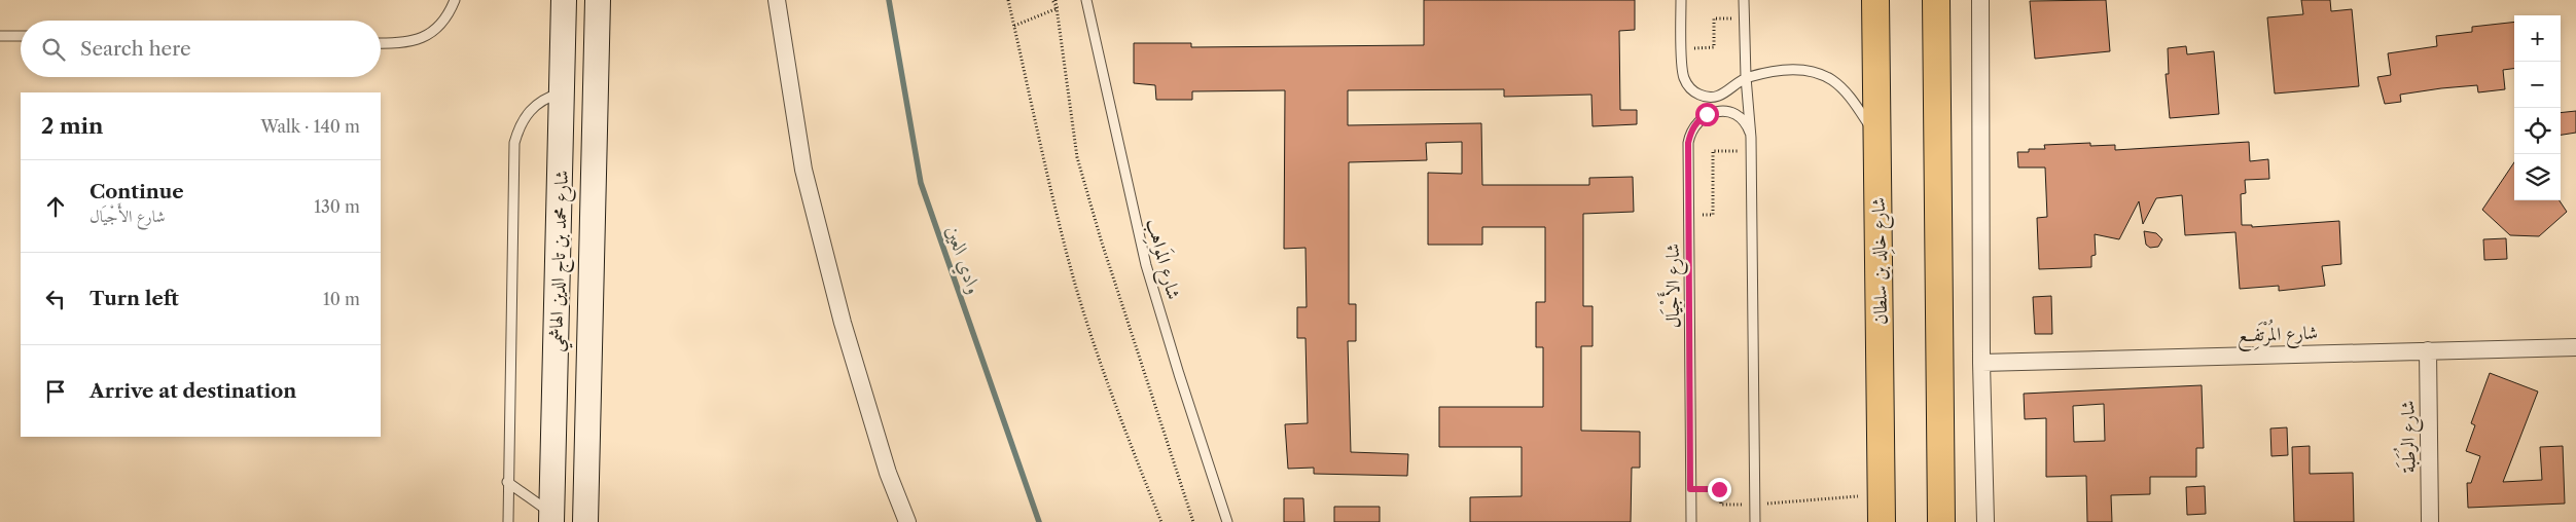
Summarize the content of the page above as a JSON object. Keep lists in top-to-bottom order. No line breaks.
{"streets":{"main road":["شارع خالِد بن سلطان"],"street":["شارع محمد بن تاج الدين الهاشمي","شارع المُرْتَفِع","شارع الرُطَبَة"],"lane":["شارع المَواهِب","شارع الأَجْيَال"]},"crossings":[["شارع المُرْتَفِع","شارع الرُطَبَة"]],"water":["وادي العين"],"page":{"map_buttons":["+","−"],"search":"Search here","heading":["2 min","Walk · 140 m"],"list":[["Continue","شارع الأَجْيَال","130 m"],["Turn left","10 m"],"Arrive at destination"]}}
